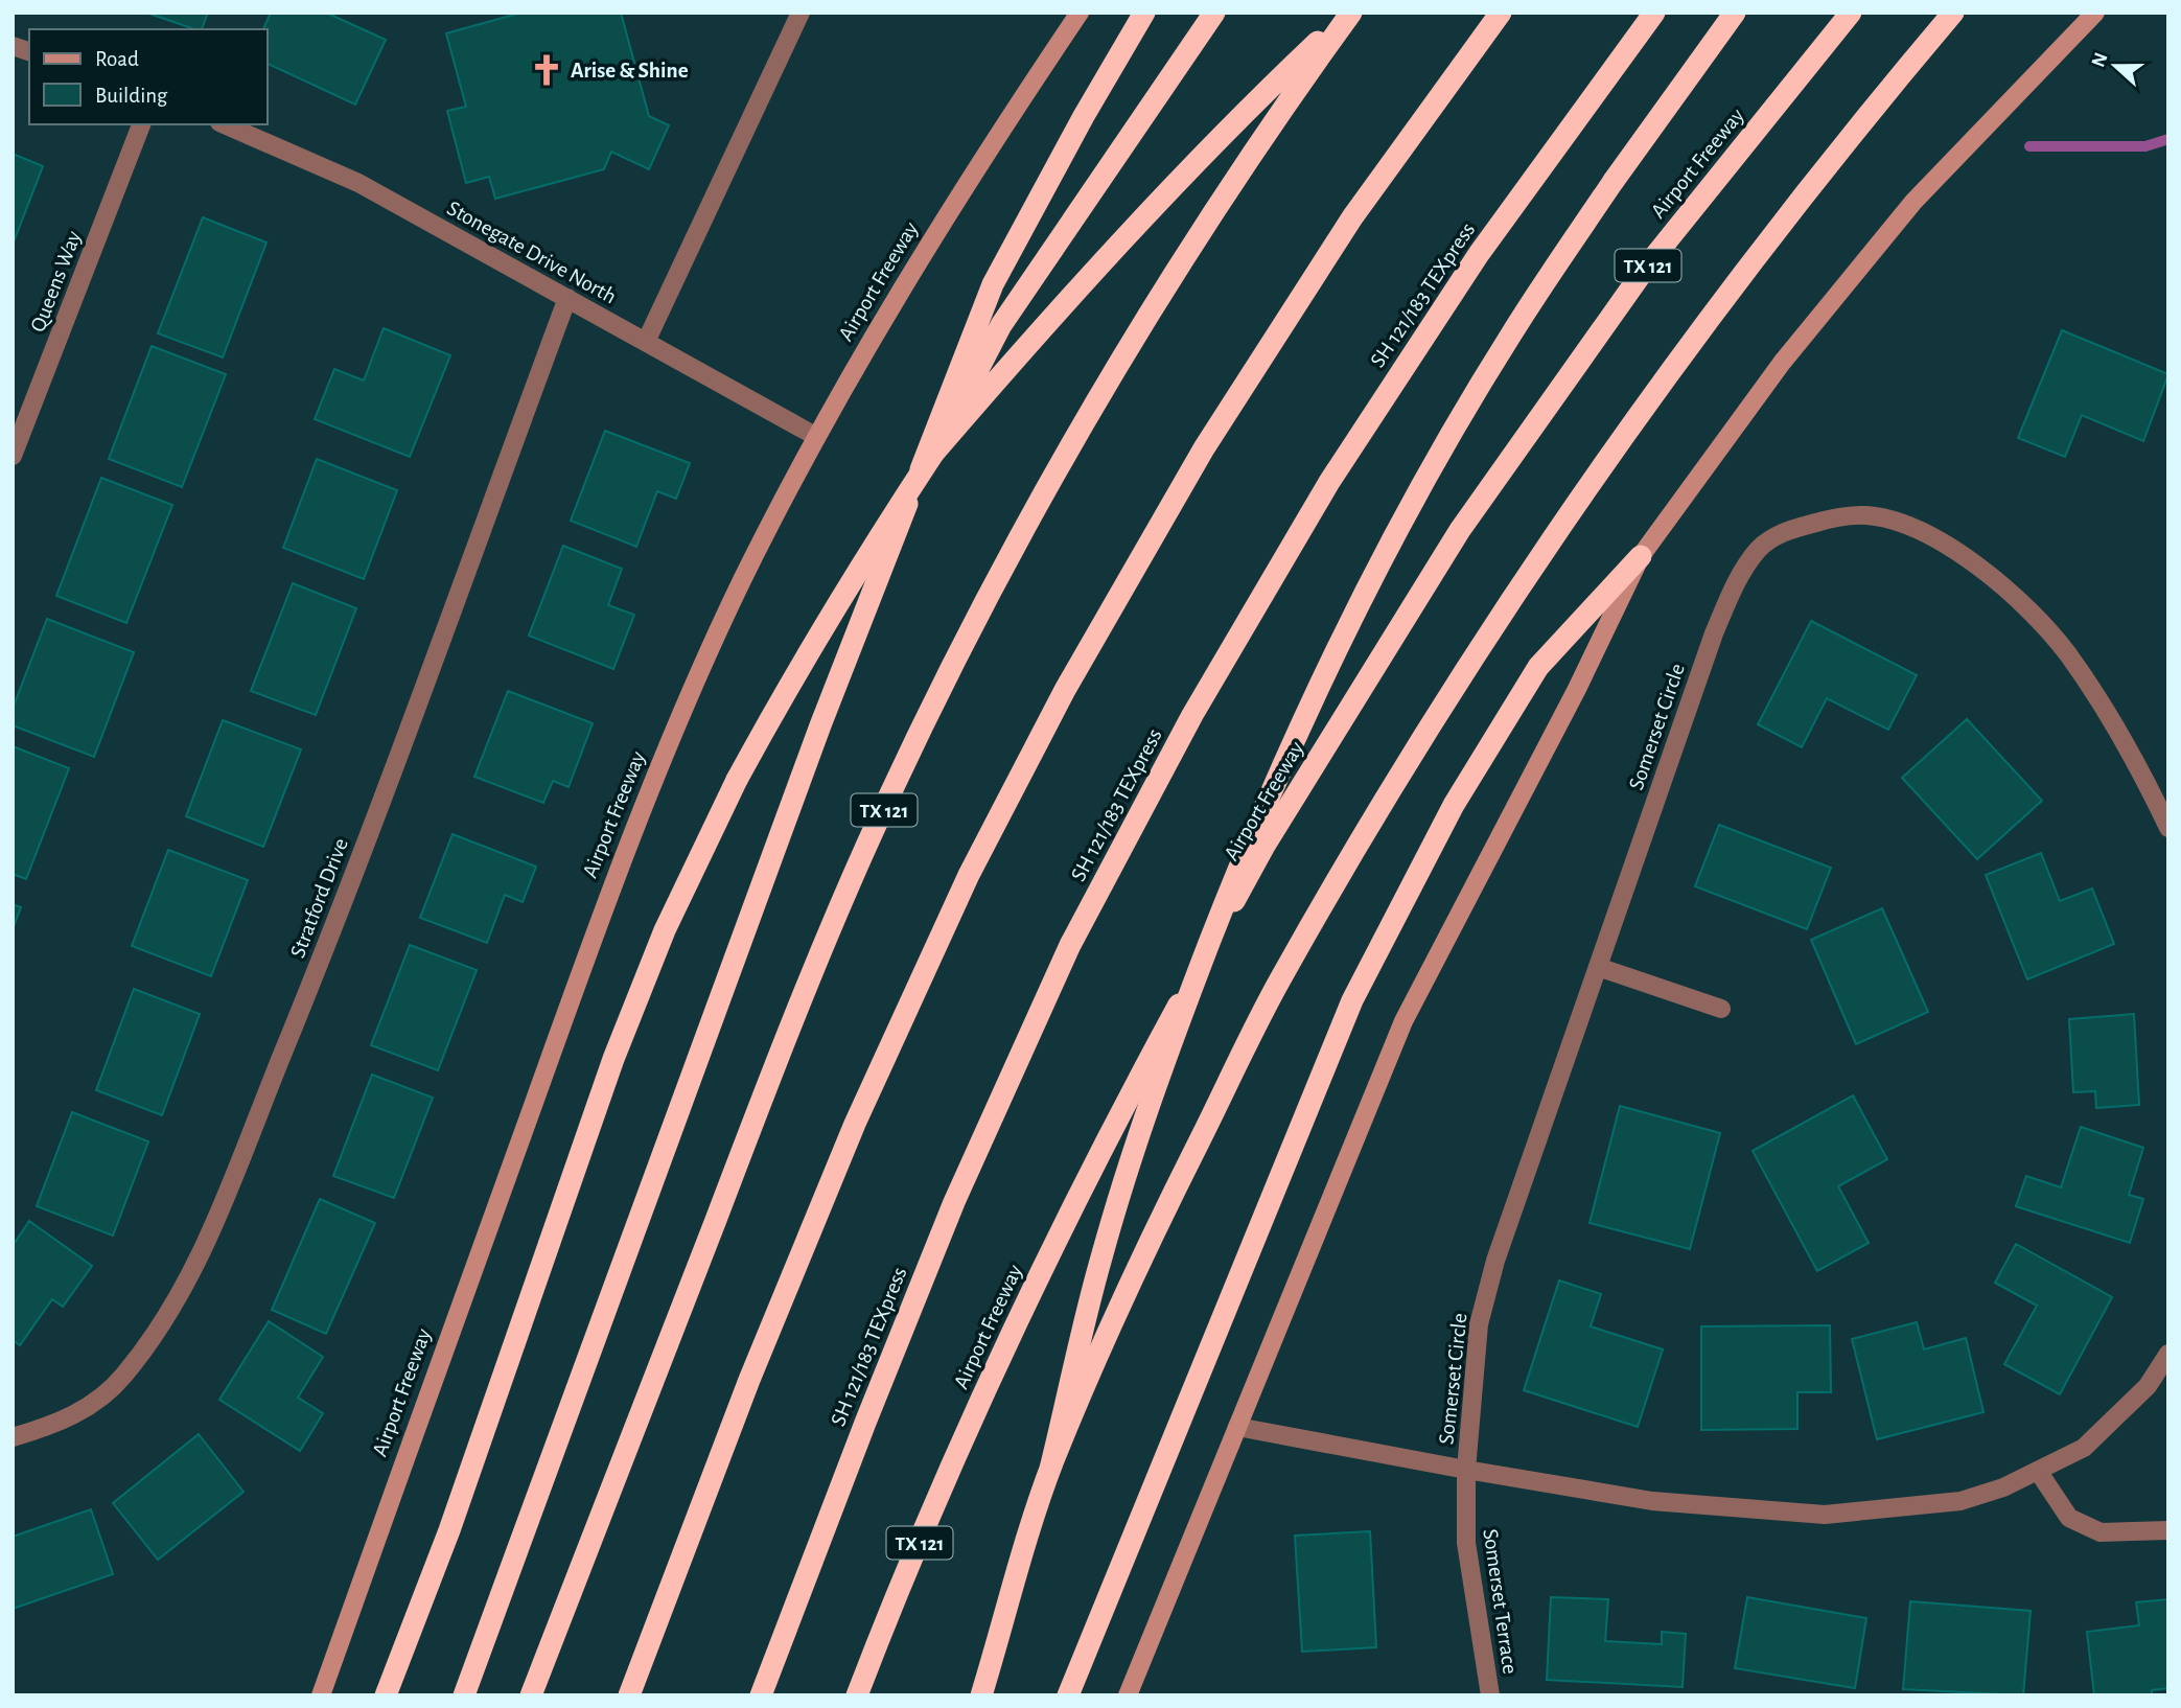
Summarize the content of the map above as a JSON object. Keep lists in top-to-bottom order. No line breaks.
{"streets":{"highway":["Airport Freeway","TX 121","SH 121/183 TEXpress"],"street":["Stonegate Drive North","Queens Way","Somerset Circle","Stratford Drive","Somerset Terrace"]},"crossings":[["Airport Freeway","Stonegate Drive North"],["Stonegate Drive North","Stratford Drive"],["Somerset Circle","Somerset Terrace"]],"places":{"church":["Arise & Shine"]},"legend":["Road","Building"],"north":"left"}
